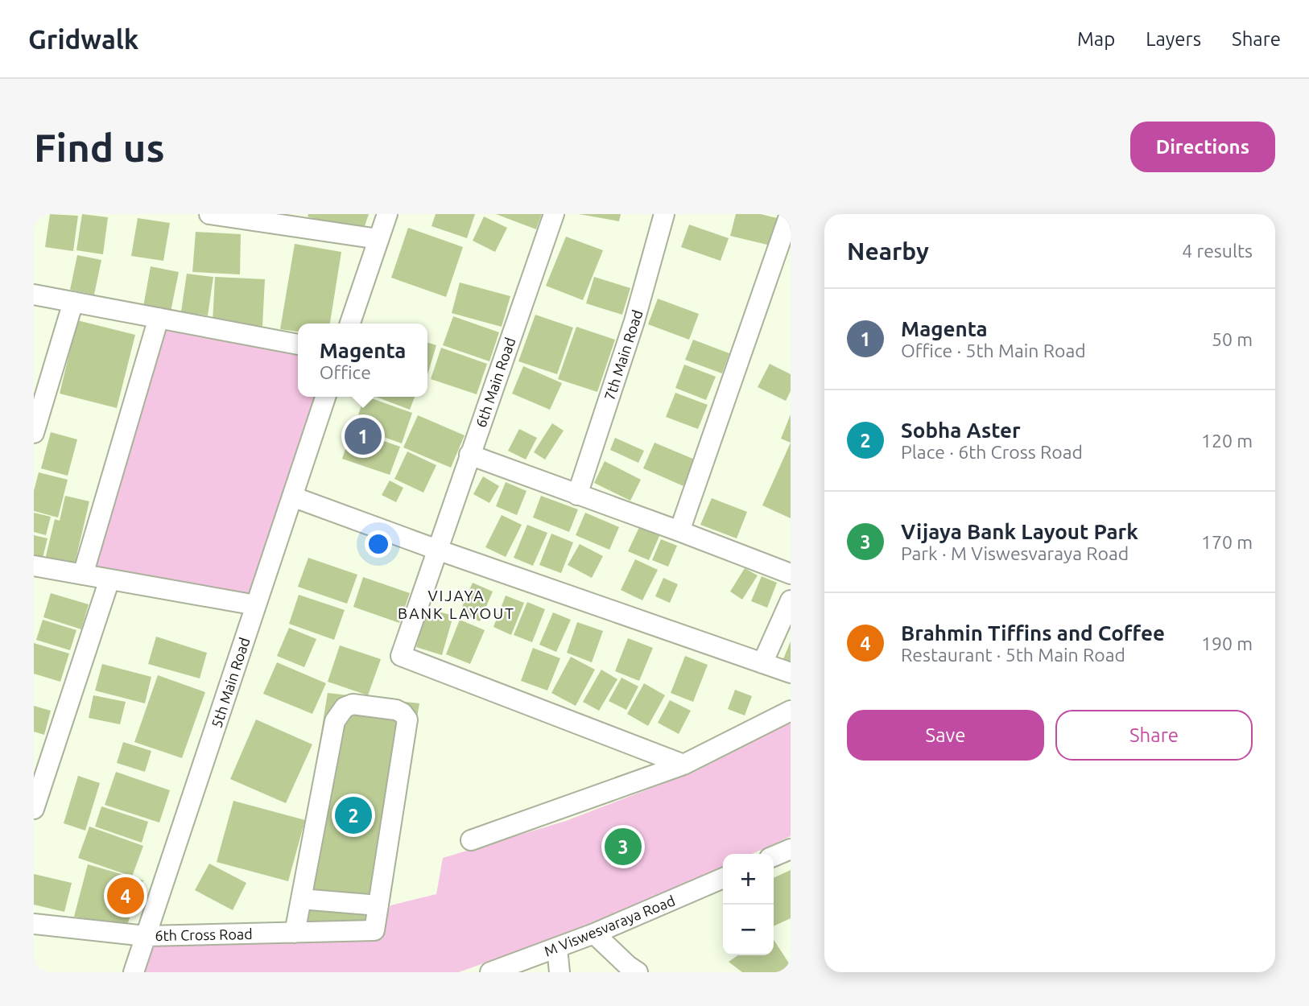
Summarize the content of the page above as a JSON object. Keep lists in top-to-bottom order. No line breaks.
{"streets":{"street":["7th Main Road","6th Main Road","5th Main Road","M Viswesvaraya Road","6th Cross Road"]},"crossings":[["5th Main Road","6th Cross Road"]],"districts":["VIJAYA BANK LAYOUT"],"page":{"header":"Gridwalk","nav":["Map","Layers","Share"],"buttons":["Directions",["Save","Share"]],"title":"Find us","heading":["Nearby","4 results"],"list":[{"mark":"1","name":"Magenta","note":"Office · 5th Main Road","value":"50 m"},{"mark":"2","name":"Sobha Aster","note":"Place · 6th Cross Road","value":"120 m"},{"mark":"3","name":"Vijaya Bank Layout Park","note":"Park · M Viswesvaraya Road","value":"170 m"},{"mark":"4","name":"Brahmin Tiffins and Coffee","note":"Restaurant · 5th Main Road","value":"190 m"}],"popup":["Magenta","Office"],"pins":["1","2","3","4"],"map_buttons":["+","−"]}}
